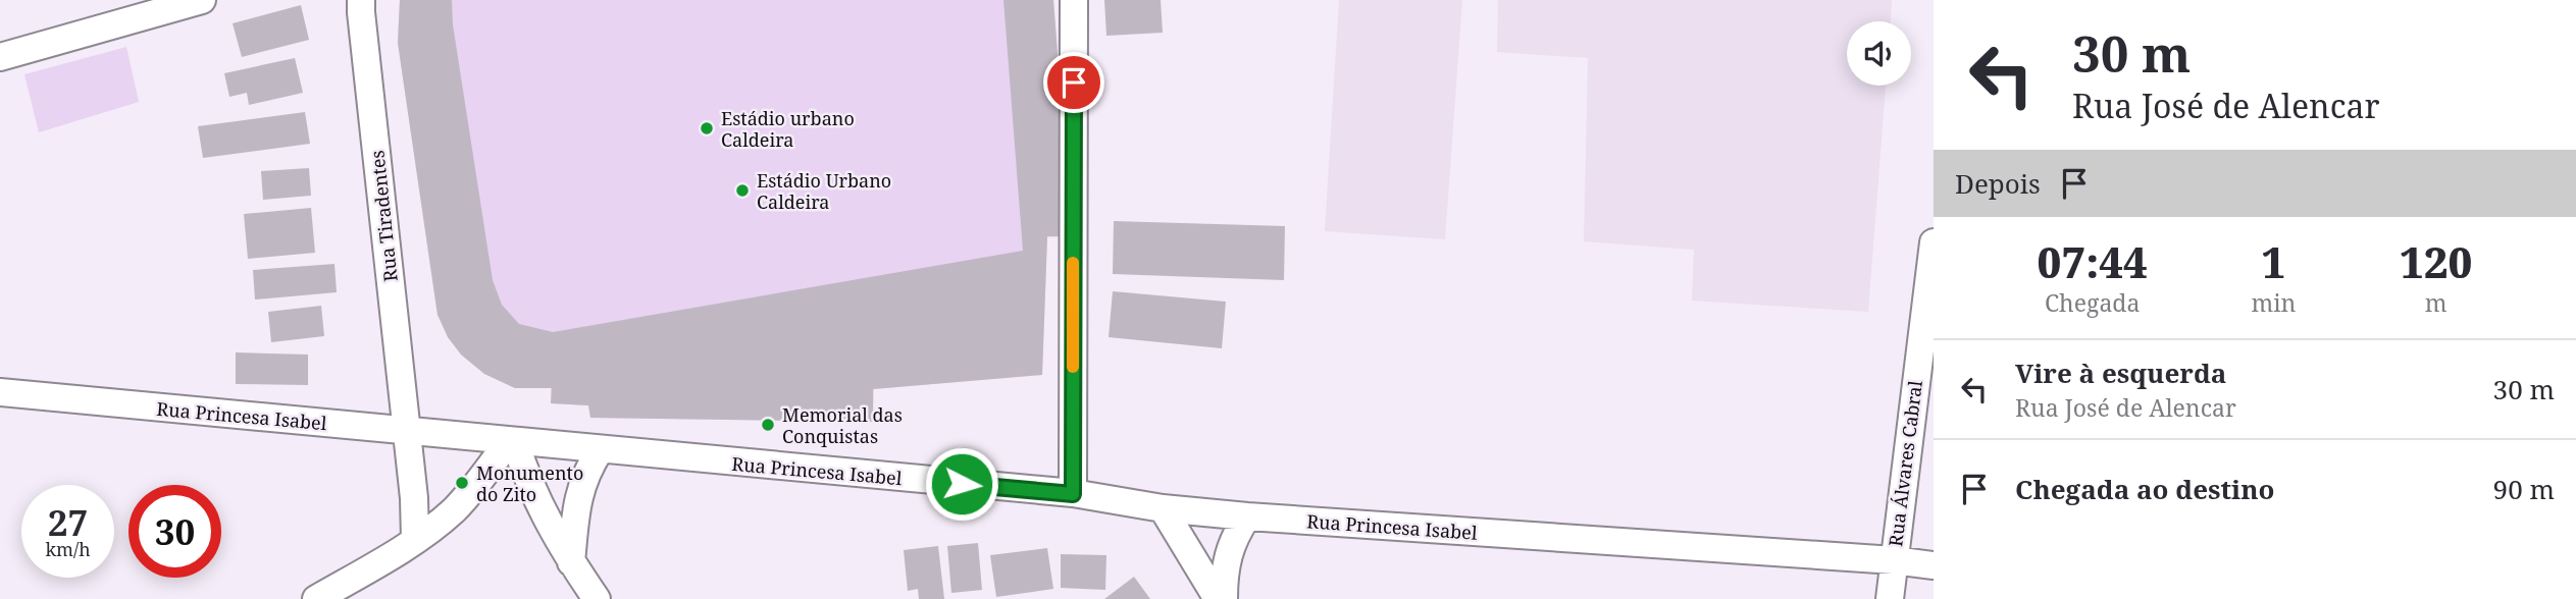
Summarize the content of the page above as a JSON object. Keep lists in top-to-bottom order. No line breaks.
{"streets":{"street":["Rua Tiradentes","Rua Princesa Isabel","Rua Álvares Cabral"]},"crossings":[["Rua Tiradentes","Rua Princesa Isabel"],["Rua Princesa Isabel","Rua Álvares Cabral"]],"places":["Estádio urbano Caldeira","Estádio Urbano Caldeira","Memorial das Conquistas","Monumento do Zito"],"page":{"turn":["30 m","Rua José de Alencar"],"then":"Depois","eta":["07:44","Chegada","1","min","120","m"],"list":[{"name":"Vire à esquerda","note":"Rua José de Alencar","value":"30 m"},{"name":"Chegada ao destino","value":"90 m"}],"speed":"27 km/h","limit":"30"}}
